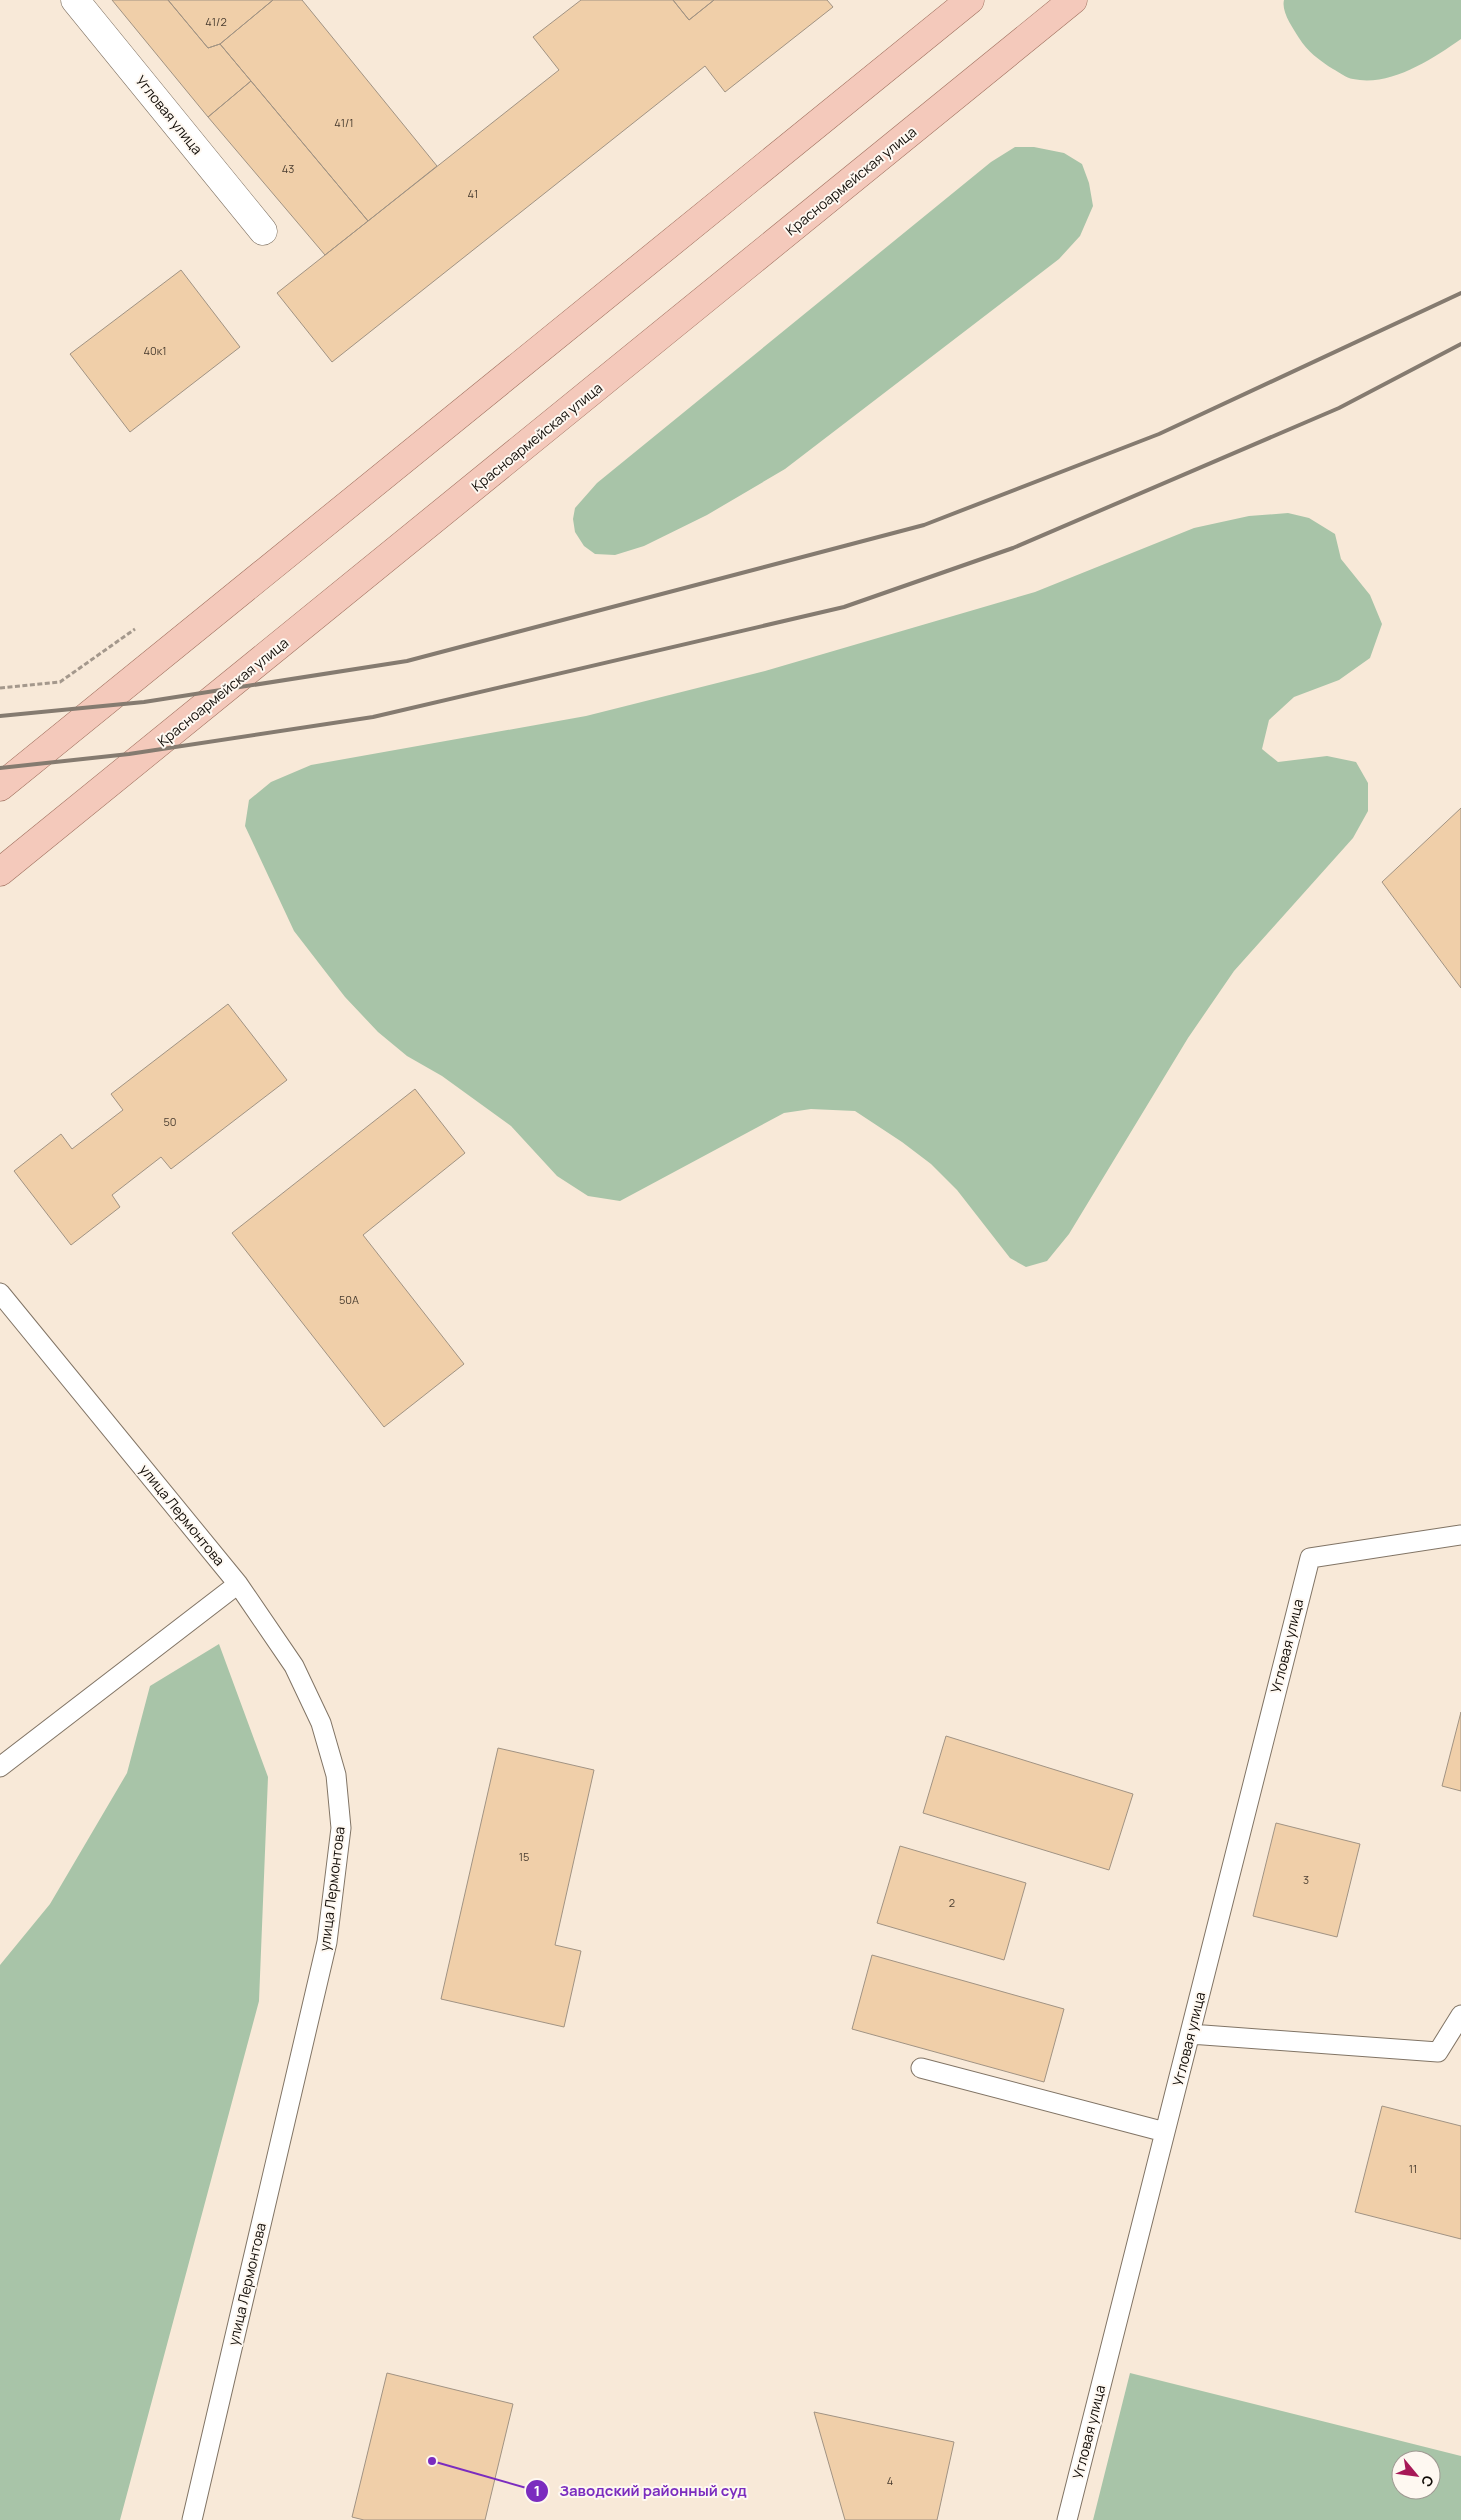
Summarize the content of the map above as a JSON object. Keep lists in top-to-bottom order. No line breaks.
{"streets":{"main road":["Красноармейская улица"],"street":["Угловая улица"],"lane":["улица Лермонтова"]},"places":["Заводский районный суд"],"house_numbers":["41/2","41/1","43","41","40к1","50","50А","15","3","2","11","4"],"north":"bottom right"}
